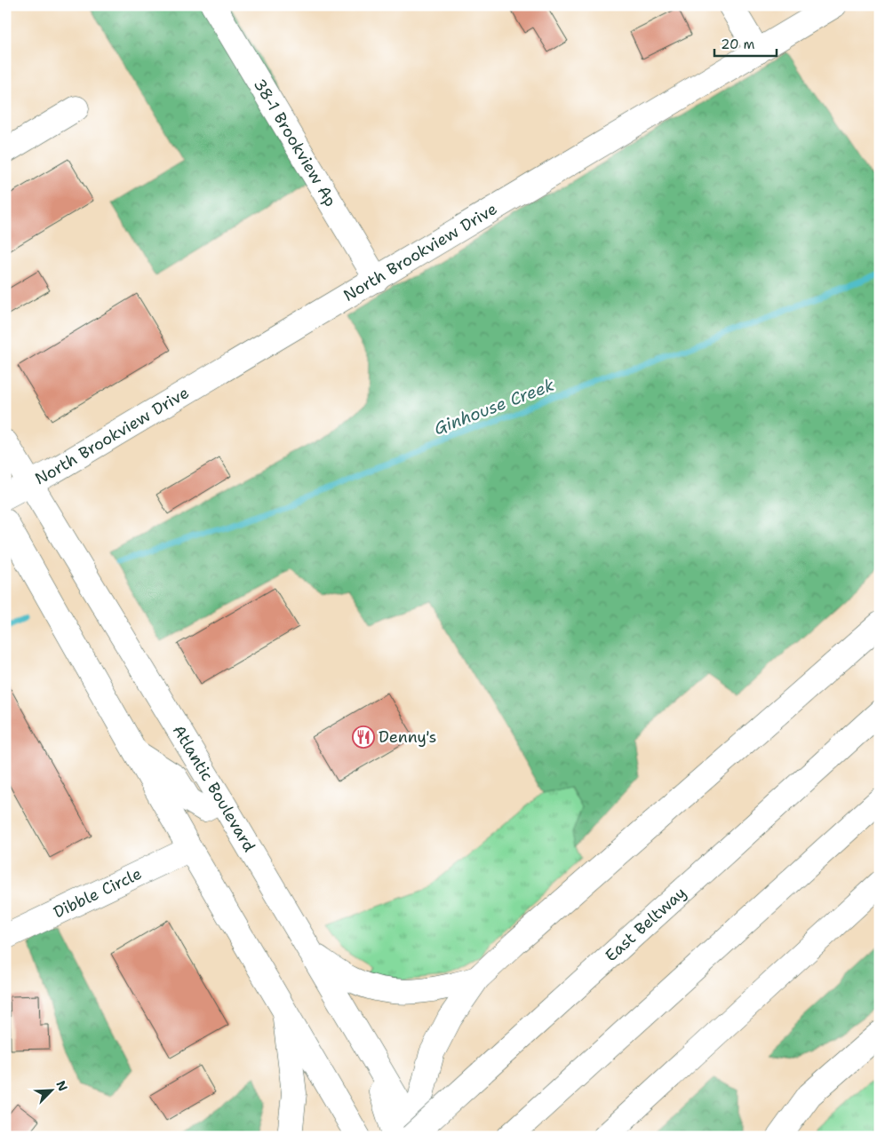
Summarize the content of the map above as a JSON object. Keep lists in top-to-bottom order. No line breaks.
{"streets":{"main road":["38-1 Brookview Ap","North Brookview Drive","Atlantic Boulevard","Dibble Circle","East Beltway"]},"crossings":[["38-1 Brookview Ap","North Brookview Drive"],["North Brookview Drive","Atlantic Boulevard"],["Atlantic Boulevard","East Beltway"]],"water":["Ginhouse Creek"],"places":{"restaurant":["Denny's"]},"scale_bar":"20 m","north":"top right"}
